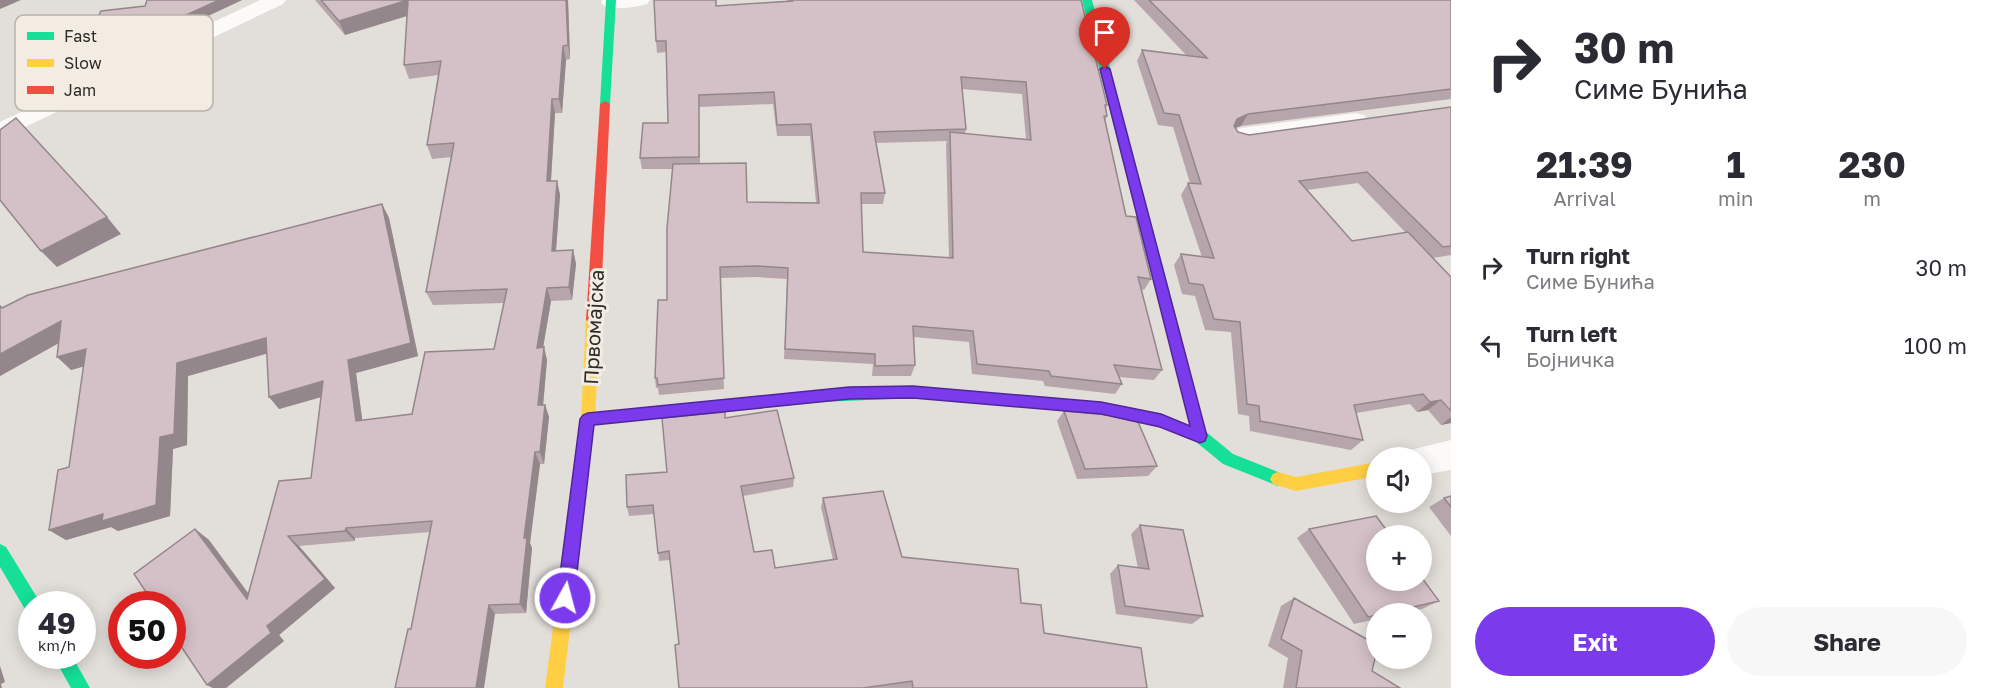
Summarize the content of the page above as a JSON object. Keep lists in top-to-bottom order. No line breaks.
{"streets":{"street":["Првомајска"]},"legend":["Fast","Slow","Jam"],"page":{"turn":["30 m","Симе Бунића"],"eta":["21:39","Arrival","1","min","230","m"],"list":[{"name":"Turn right","note":"Симе Бунића","value":"30 m"},{"name":"Turn left","note":"Бојничка","value":"100 m"}],"map_buttons":["+","−"],"speed":"49 km/h","limit":"50","buttons":["Exit","Share"]}}
